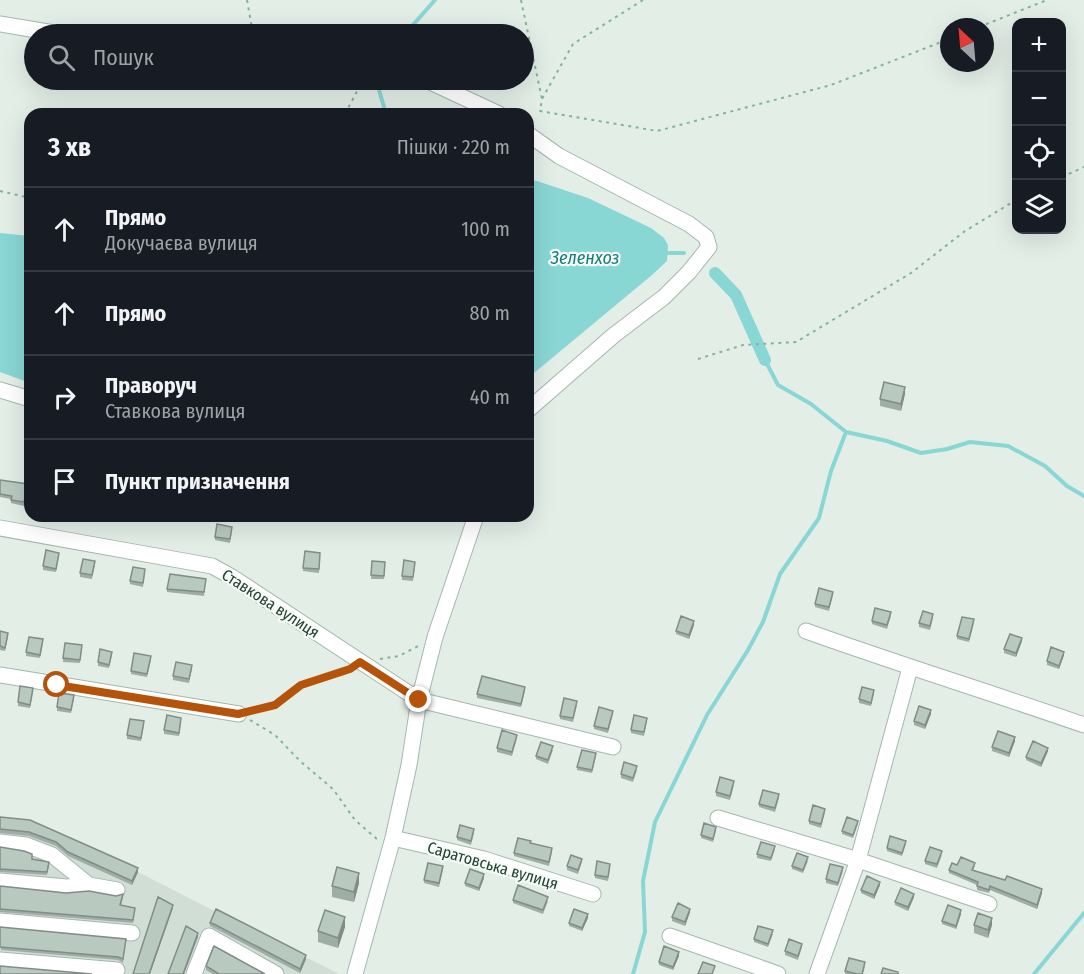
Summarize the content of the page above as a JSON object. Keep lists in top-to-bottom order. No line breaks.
{"streets":{"street":["Ставкова вулиця","Саратовська вулиця"]},"water":["Зеленхоз"],"north":"top left","page":{"map_buttons":["+","−"],"search":"Пошук","heading":["3 хв","Пішки · 220 m"],"list":[["Прямо","Докучаєва вулиця","100 m"],["Прямо","80 m"],["Праворуч","Ставкова вулиця","40 m"],"Пункт призначення"]}}
